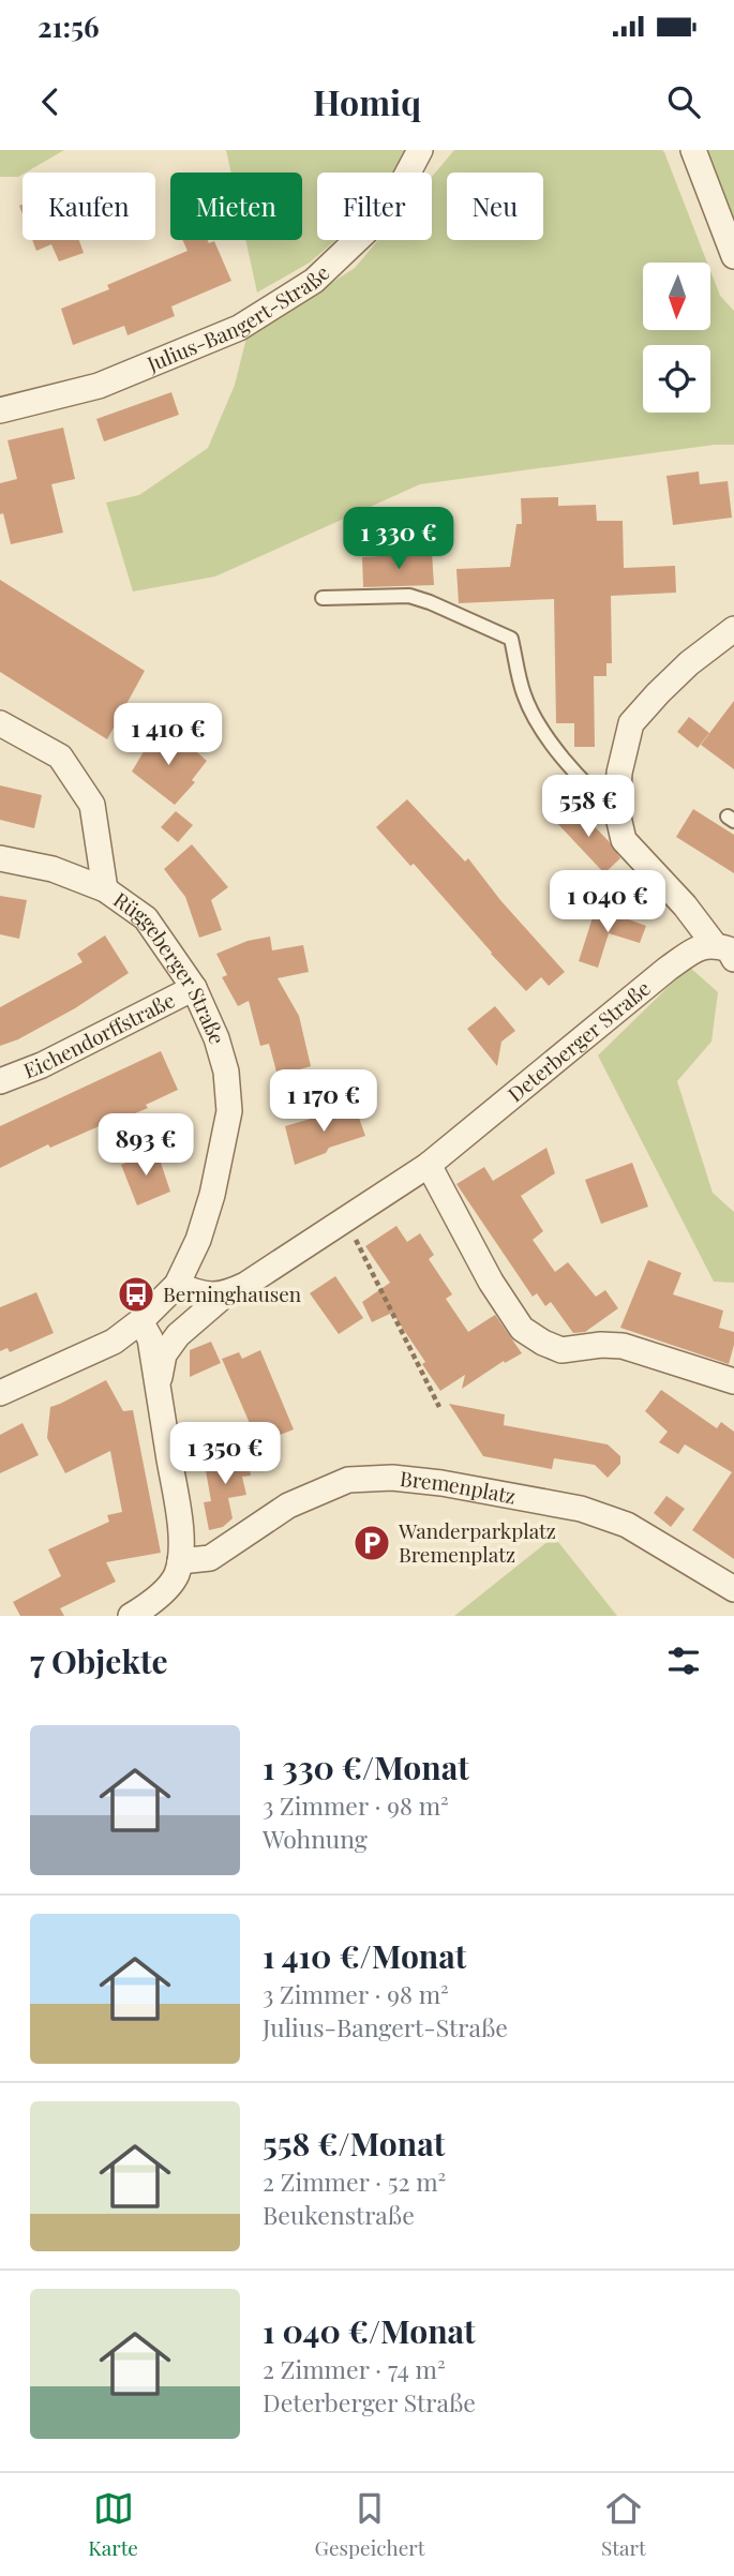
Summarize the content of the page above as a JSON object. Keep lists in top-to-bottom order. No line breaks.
{"streets":{"street":["Julius-Bangert-Straße","Rüggeberger Straße","Eichendorffstraße","Deterberger Straße","Bremenplatz"]},"crossings":[["Rüggeberger Straße","Eichendorffstraße"]],"places":{"bus stop":["Berninghausen"],"parking":["Wanderparkplatz Bremenplatz"]},"north":"bottom","page":{"status":"21:56","header":"Homiq","chip":["Kaufen","Mieten","Filter","Neu"],"price":["1 330 €","1 410 €","558 €","1 040 €","1 170 €","893 €","1 350 €"],"heading":"7 Objekte","list":[{"name":"1 330 €/Monat","note":"3 Zimmer · 98 m² · Wohnung"},{"name":"1 410 €/Monat","note":"3 Zimmer · 98 m² · Julius-Bangert-Straße"},{"name":"558 €/Monat","note":"2 Zimmer · 52 m² · Beukenstraße"},{"name":"1 040 €/Monat","note":"2 Zimmer · 74 m² · Deterberger Straße"}],"tabs":["Karte","Gespeichert","Start"]}}
